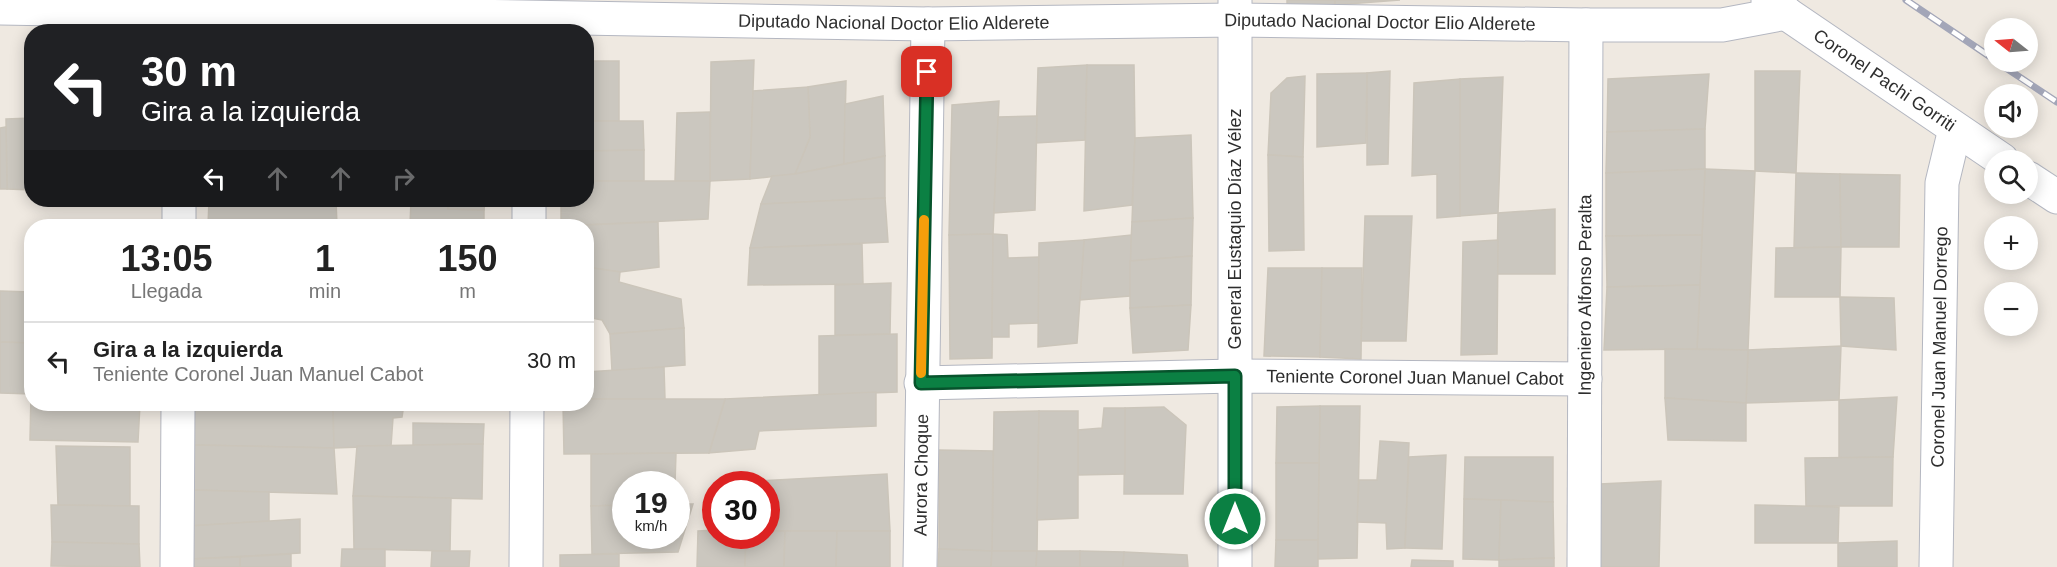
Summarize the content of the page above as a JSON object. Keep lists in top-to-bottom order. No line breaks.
{"streets":{"street":["Diputado Nacional Doctor Elio Alderete","Coronel Pachi Gorriti","General Eustaquio Díaz Vélez","Ingeniero Alfonso Peralta","Coronel Juan Manuel Dorrego","Teniente Coronel Juan Manuel Cabot","Aurora Choque"]},"crossings":[["Diputado Nacional Doctor Elio Alderete","Coronel Pachi Gorriti"],["Diputado Nacional Doctor Elio Alderete","General Eustaquio Díaz Vélez"],["Diputado Nacional Doctor Elio Alderete","Ingeniero Alfonso Peralta"],["Diputado Nacional Doctor Elio Alderete","Aurora Choque"],["Coronel Pachi Gorriti","Coronel Juan Manuel Dorrego"],["General Eustaquio Díaz Vélez","Teniente Coronel Juan Manuel Cabot"],["Ingeniero Alfonso Peralta","Teniente Coronel Juan Manuel Cabot"],["Teniente Coronel Juan Manuel Cabot","Aurora Choque"]],"north":"left","page":{"map_buttons":["+","−"],"turn":["30 m","Gira a la izquierda"],"eta":["13:05","Llegada","1","min","150","m"],"list":[{"name":"Gira a la izquierda","note":"Teniente Coronel Juan Manuel Cabot","value":"30 m"}],"speed":"19 km/h","limit":"30"}}
